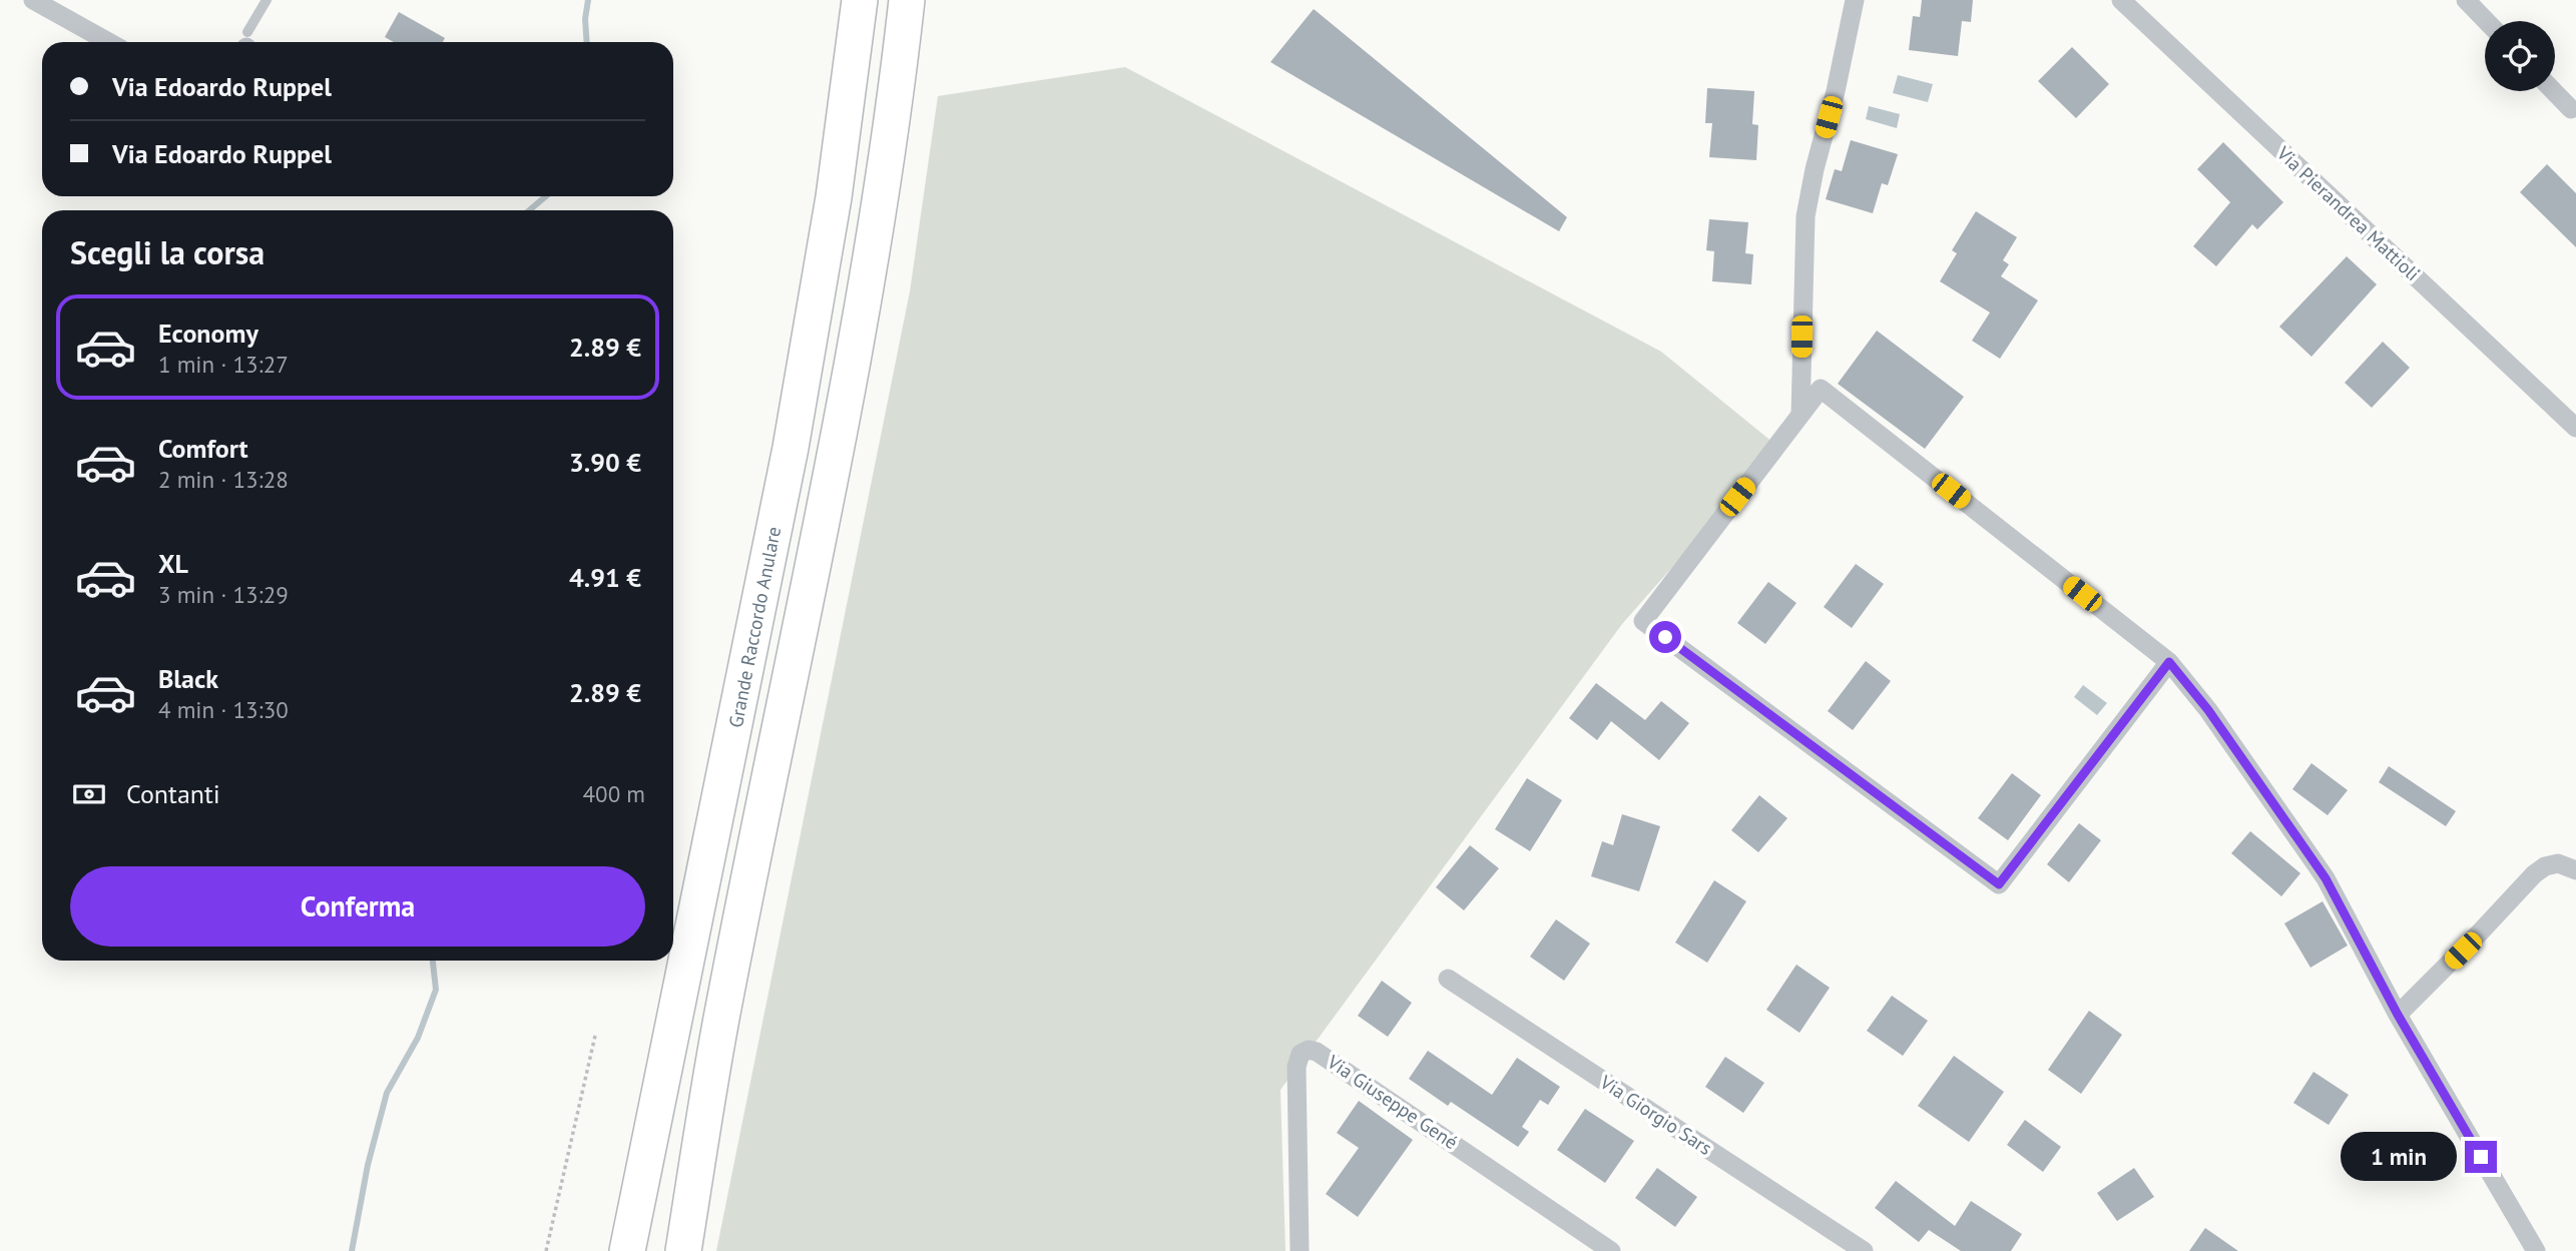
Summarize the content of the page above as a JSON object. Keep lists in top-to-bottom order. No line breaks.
{"streets":{"highway":["Grande Raccordo Anulare"],"street":["Via Pierandrea Mattioli","Via Giuseppe Gené","Via Giorgio Sars"]},"page":{"banner":["Via Edoardo Ruppel","Via Edoardo Ruppel"],"heading":"Scegli la corsa","list":[{"name":"Economy","note":"1 min · 13:27","value":"2.89 €"},{"name":"Comfort","note":"2 min · 13:28","value":"3.90 €"},{"name":"XL","note":"3 min · 13:29","value":"4.91 €"},{"name":"Black","note":"4 min · 13:30","value":"2.89 €"}],"pay":["Contanti","400 m"],"buttons":"Conferma","bubble":"1 min"}}
